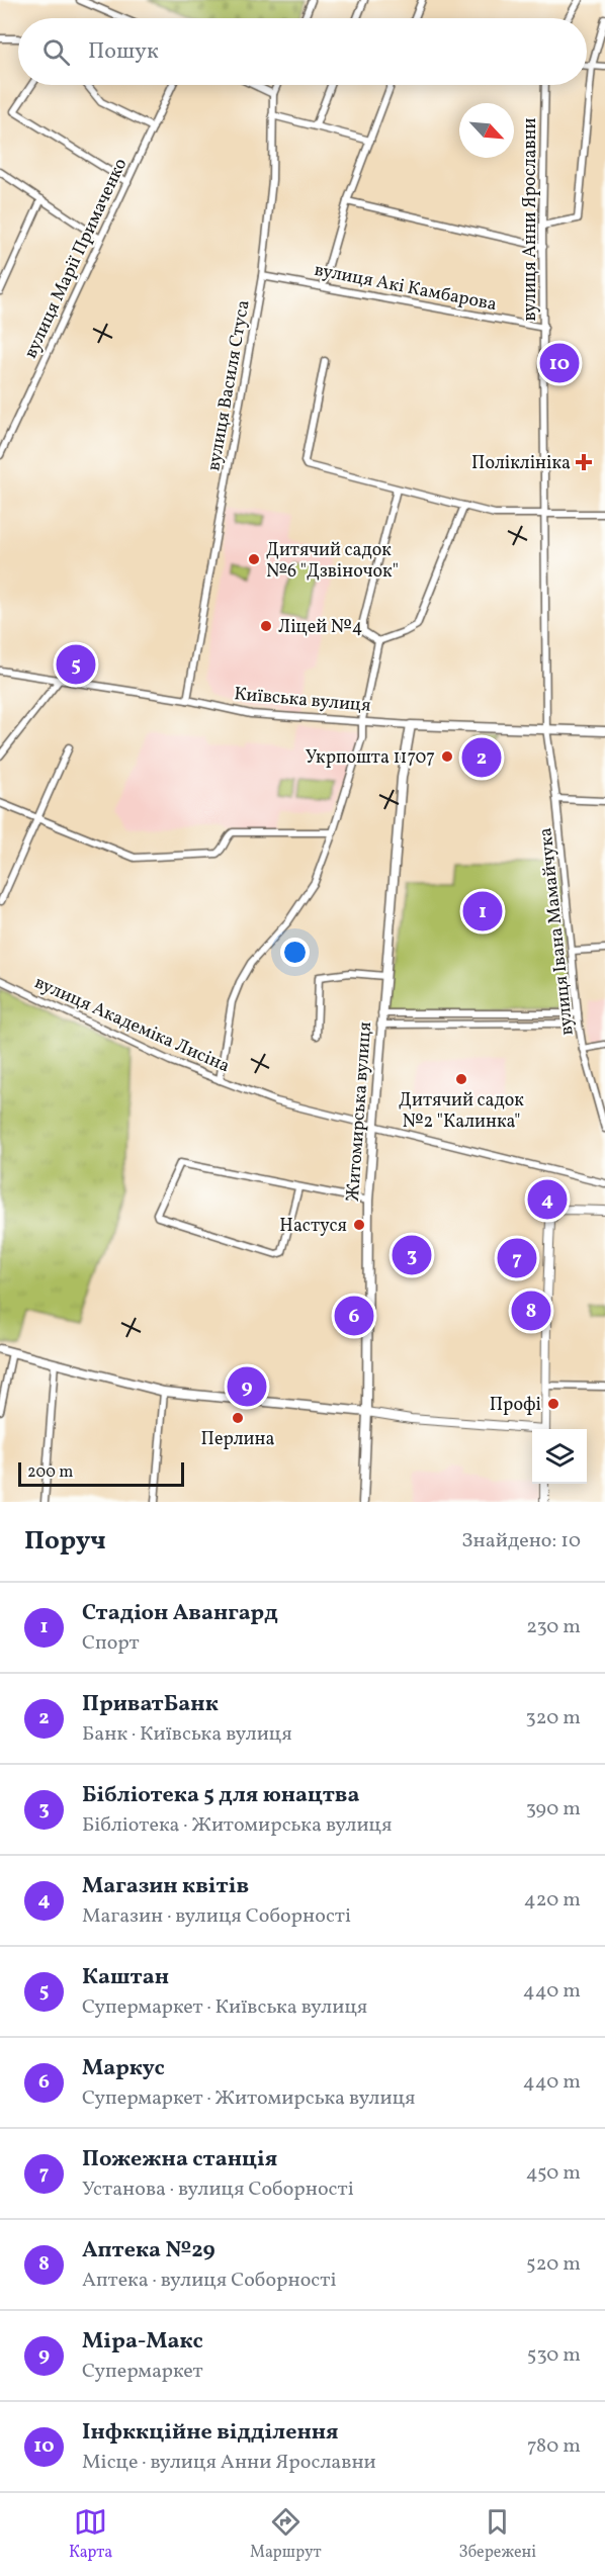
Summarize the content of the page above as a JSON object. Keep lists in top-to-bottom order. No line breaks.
{"streets":{"main road":["Київська вулиця","Житомирська вулиця"],"street":["вулиця Анни Ярославни","вулиця Марії Примаченко","вулиця Акі Камбарова","вулиця Василя Стуса","вулиця Івана Мамайчука","вулиця Академіка Лисіна"]},"crossings":[["вулиця Анни Ярославни","вулиця Акі Камбарова"],["вулиця Анни Ярославни","Київська вулиця"],["вулиця Анни Ярославни","вулиця Івана Мамайчука"],["вулиця Акі Камбарова","вулиця Василя Стуса"],["вулиця Василя Стуса","Київська вулиця"],["Київська вулиця","вулиця Івана Мамайчука"],["Київська вулиця","Житомирська вулиця"],["вулиця Академіка Лисіна","Житомирська вулиця"]],"places":{"health":["Поліклініка"],"other":["Дитячий садок №6 \"Дзвіночок\"","Ліцей №4","Укрпошта 11707","Дитячий садок №2 \"Калинка\"","Настуся","Профі","Перлина"]},"scale_bar":"200 m","north":"bottom right","page":{"search":"Пошук","pins":["10","5","2","1","4","3","7","8","6","9"],"scale":"200 m","heading":["Поруч","Знайдено: 10"],"list":[{"mark":"1","name":"Стадіон Авангард","note":"Спорт","value":"230 m"},{"mark":"2","name":"ПриватБанк","note":"Банк · Київська вулиця","value":"320 m"},{"mark":"3","name":"Бібліотека 5 для юнацтва","note":"Бібліотека · Житомирська вулиця","value":"390 m"},{"mark":"4","name":"Магазин квітів","note":"Магазин · вулиця Соборності","value":"420 m"},{"mark":"5","name":"Каштан","note":"Супермаркет · Київська вулиця","value":"440 m"},{"mark":"6","name":"Маркус","note":"Супермаркет · Житомирська вулиця","value":"440 m"},{"mark":"7","name":"Пожежна станція","note":"Установа · вулиця Соборності","value":"450 m"},{"mark":"8","name":"Аптека №29","note":"Аптека · вулиця Соборності","value":"520 m"},{"mark":"9","name":"Міра-Макс","note":"Супермаркет","value":"530 m"},{"mark":"10","name":"Інфккційне відділення","note":"Місце · вулиця Анни Ярославни","value":"780 m"}],"nav":["Карта","Маршрут","Збережені"]}}
